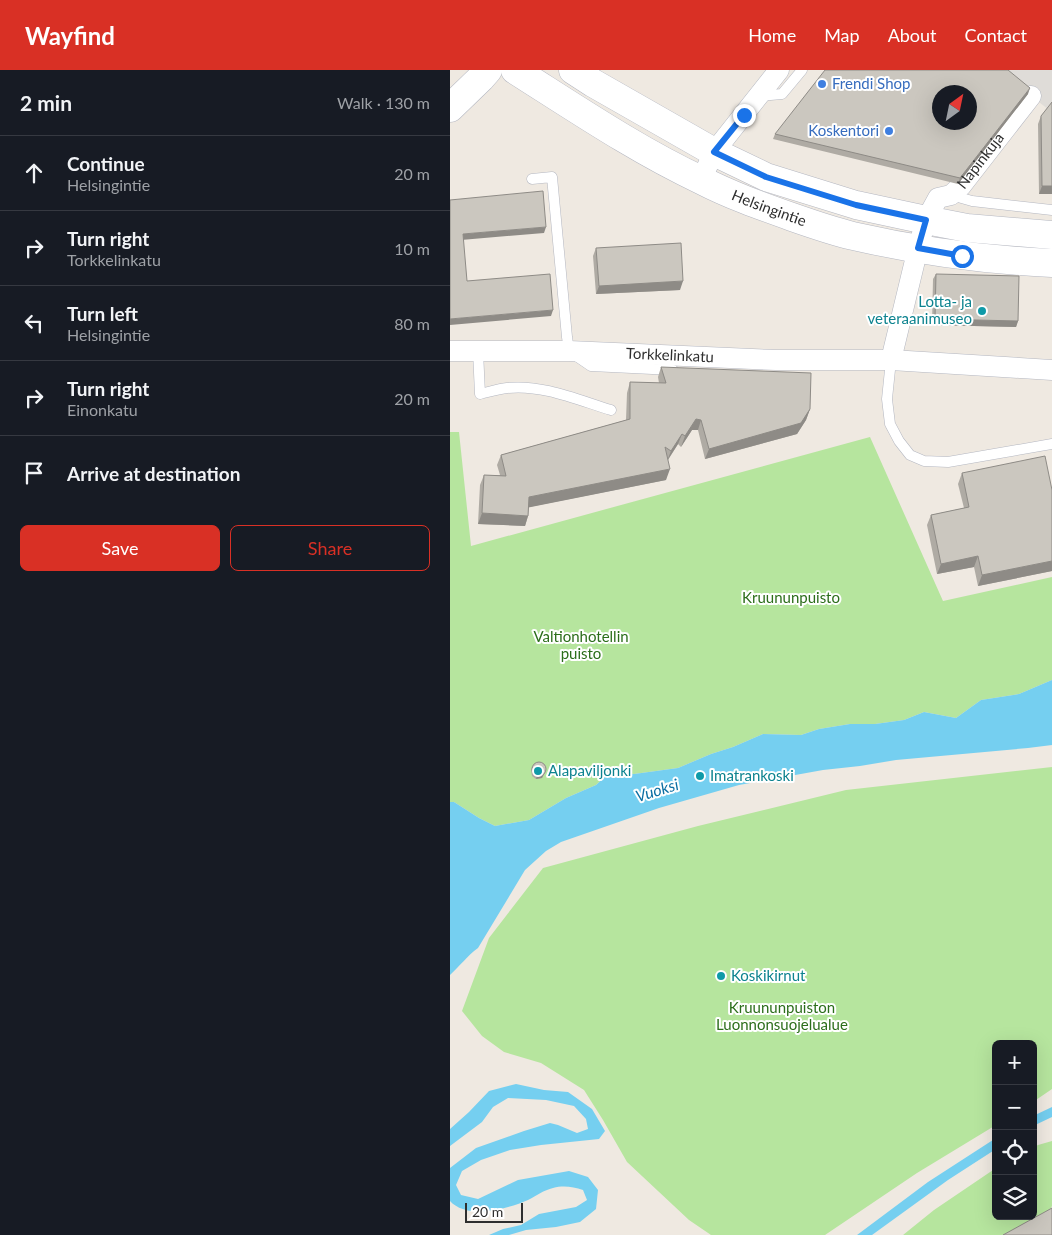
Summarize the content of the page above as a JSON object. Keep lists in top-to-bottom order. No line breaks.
{"streets":{"main road":["Helsingintie"],"street":["Napinkuja","Torkkelinkatu"]},"crossings":[["Napinkuja","Helsingintie"]],"water":["Vuoksi"],"parks":["Kruununpuisto","Valtionhotellin puisto","Kruununpuiston Luonnonsuojelualue"],"places":["Frendi Shop","Koskentori","Lotta- ja veteraanimuseo","Alapaviljonki","Imatrankoski","Koskikirnut"],"scale_bar":"20 m","north":"top right","page":{"header":"Wayfind","nav":["Home","Map","About","Contact"],"heading":["2 min","Walk · 130 m"],"list":[["Continue","Helsingintie","20 m"],["Turn right","Torkkelinkatu","10 m"],["Turn left","Helsingintie","80 m"],["Turn right","Einonkatu","20 m"],"Arrive at destination"],"buttons":["Save","Share"],"map_buttons":["+","−"],"scale":"20 m"}}
